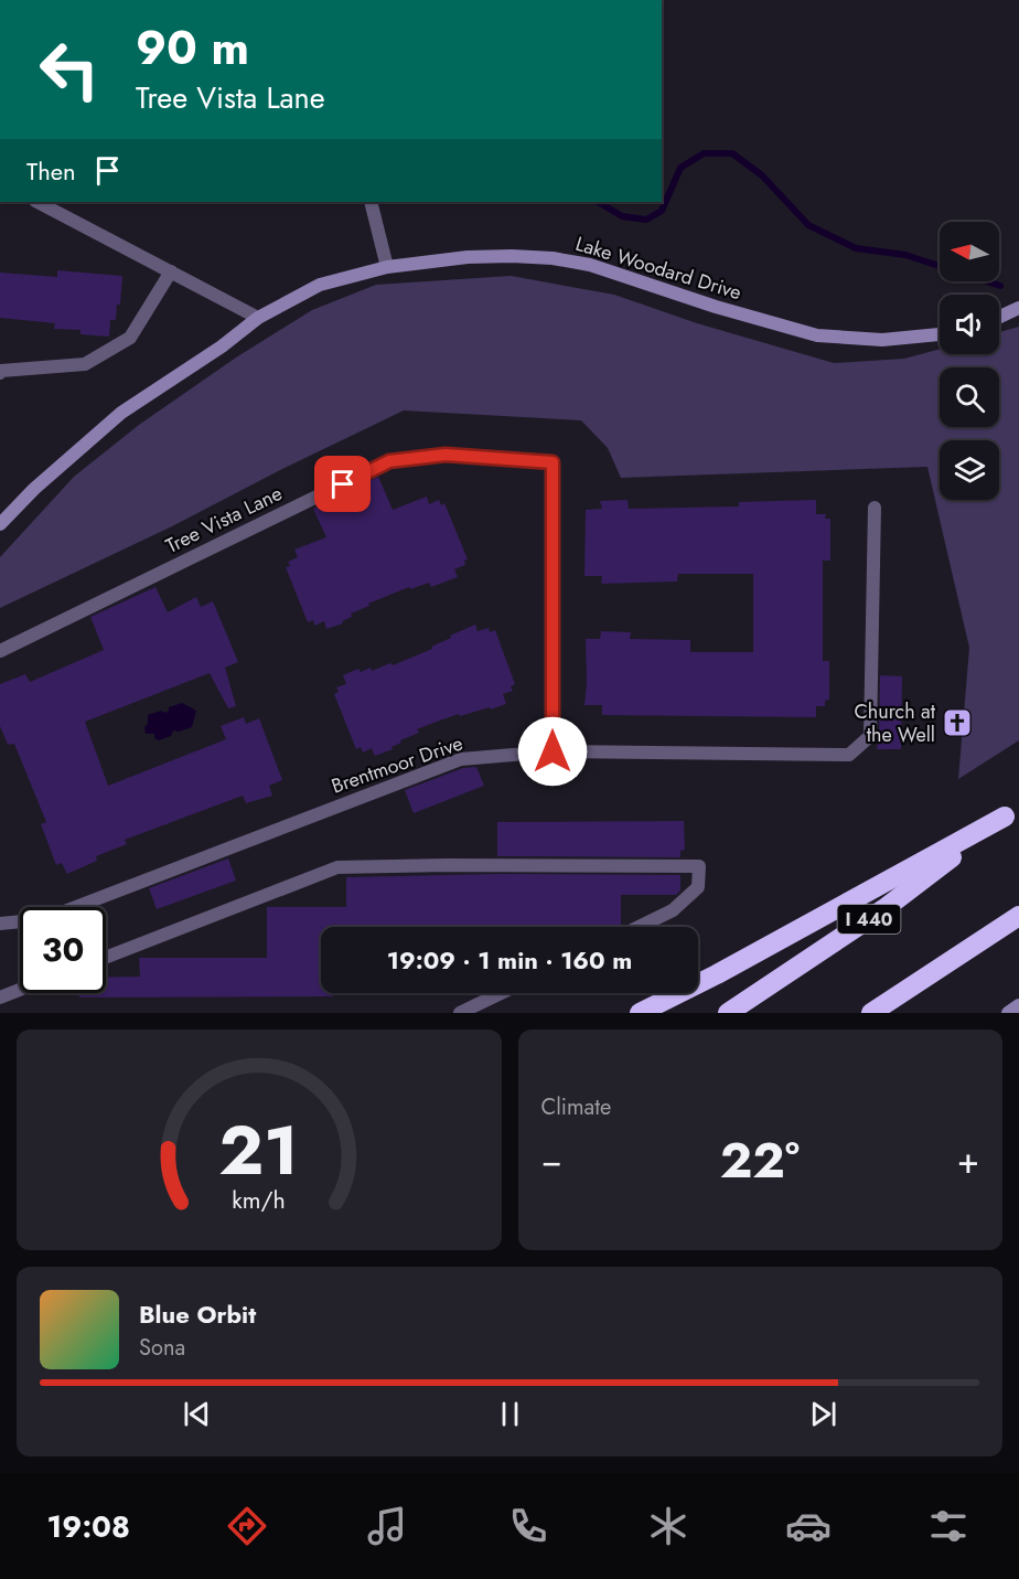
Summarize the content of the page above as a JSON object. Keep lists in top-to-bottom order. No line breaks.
{"streets":{"highway":["I 440"],"street":["Lake Woodard Drive","Tree Vista Lane","Brentmoor Drive"]},"crossings":[["Tree Vista Lane","Brentmoor Drive"]],"places":{"church":["Church at the Well"]},"north":"left","page":{"turn":["90 m","Tree Vista Lane"],"then":"Then","limit":"30","trip":"19:09 · 1 min · 160 m","tile":"Climate","heat":["−","22°","+"],"song":["Blue Orbit","Sona"],"tabs":"19:08","gauge":["21","km/h"]}}
